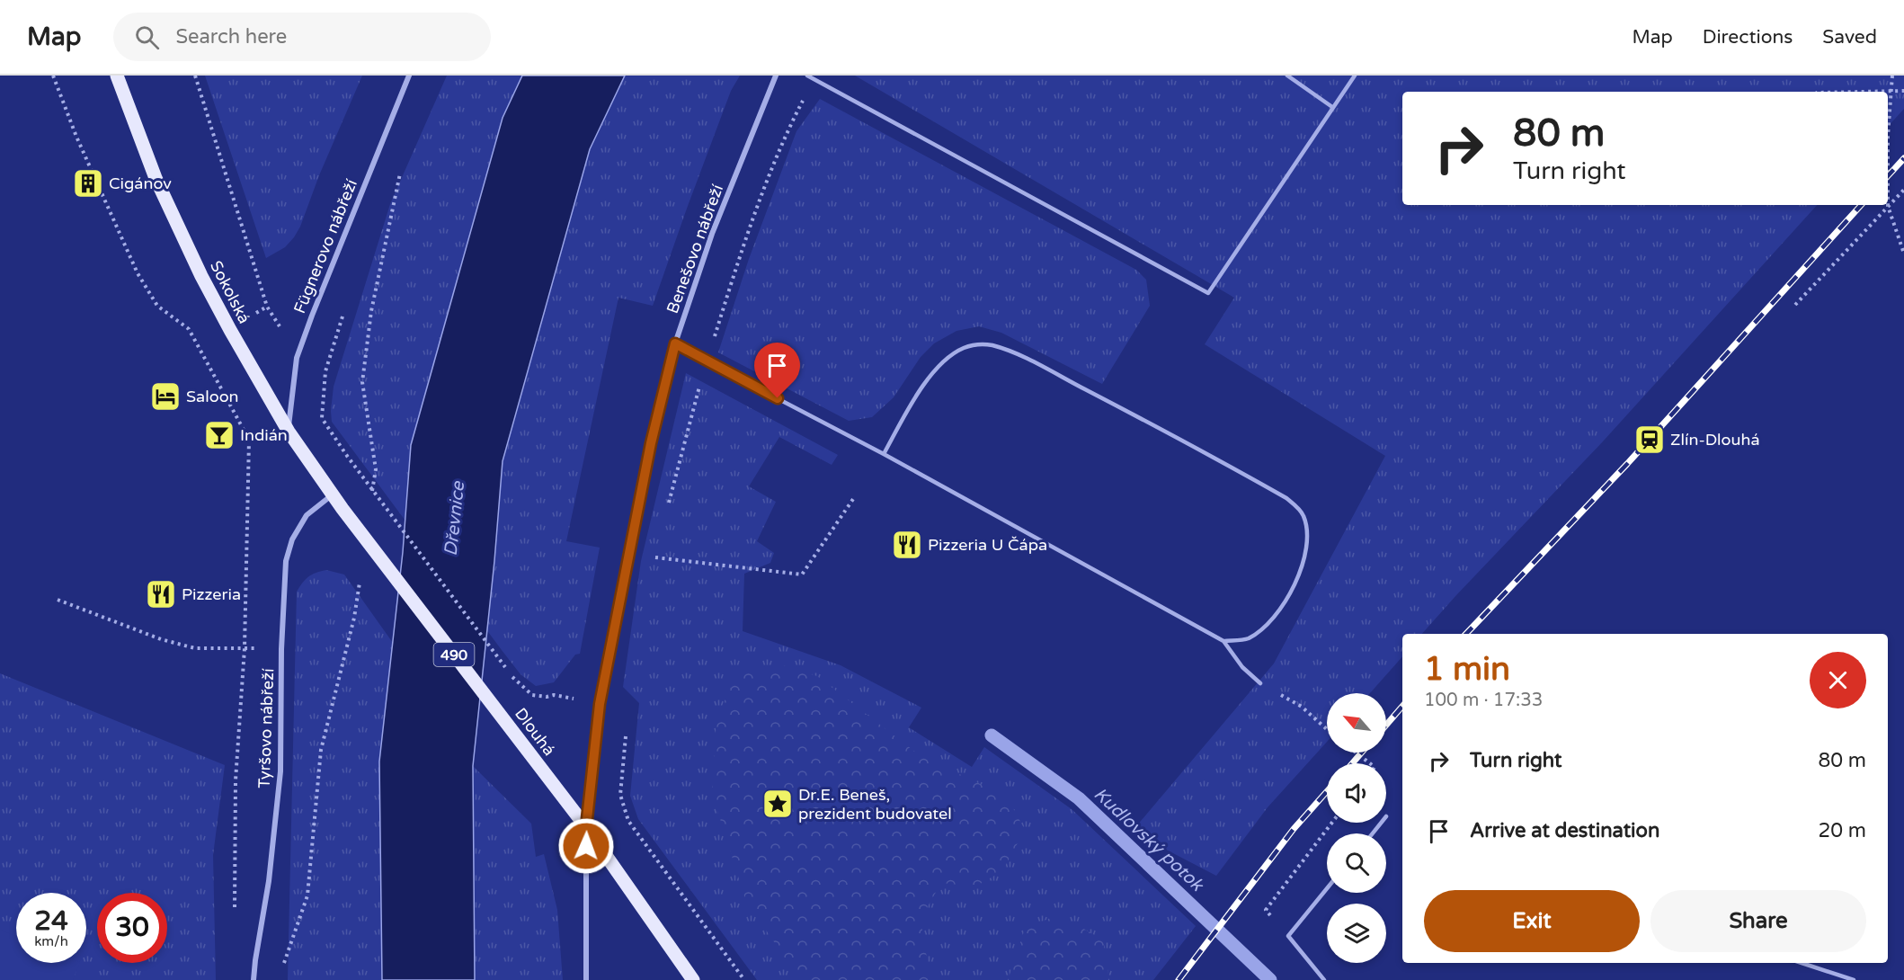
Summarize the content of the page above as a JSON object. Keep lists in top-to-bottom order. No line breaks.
{"streets":{"main road":["Sokolská","490","Dlouhá"],"street":["Fügnerovo nábřeží","Benešovo nábřeží","Tyršovo nábřeží"]},"crossings":[["Fügnerovo nábřeží","Sokolská"],["Benešovo nábřeží","Dlouhá"],["Sokolská","Tyršovo nábřeží"],["Sokolská","Dlouhá"]],"water":["Dřevnice","Kudlovský potok"],"places":{"building":["Cigánov"],"hotel":["Saloon"],"bar":["Indián"],"station":["Zlín-Dlouhá"],"restaurant":["Pizzeria U Čápa","Pizzeria"],"place":["Dr.E. Beneš, prezident budovatel"]},"north":"top left","page":{"header":"Map","search":"Search here","nav":["Map","Directions","Saved"],"turn":["80 m","Turn right"],"heading":["1 min","100 m · 17:33"],"list":[{"name":"Turn right","value":"80 m"},{"name":"Arrive at destination","value":"20 m"}],"buttons":["Exit","Share"],"speed":"24 km/h","limit":"30"}}
